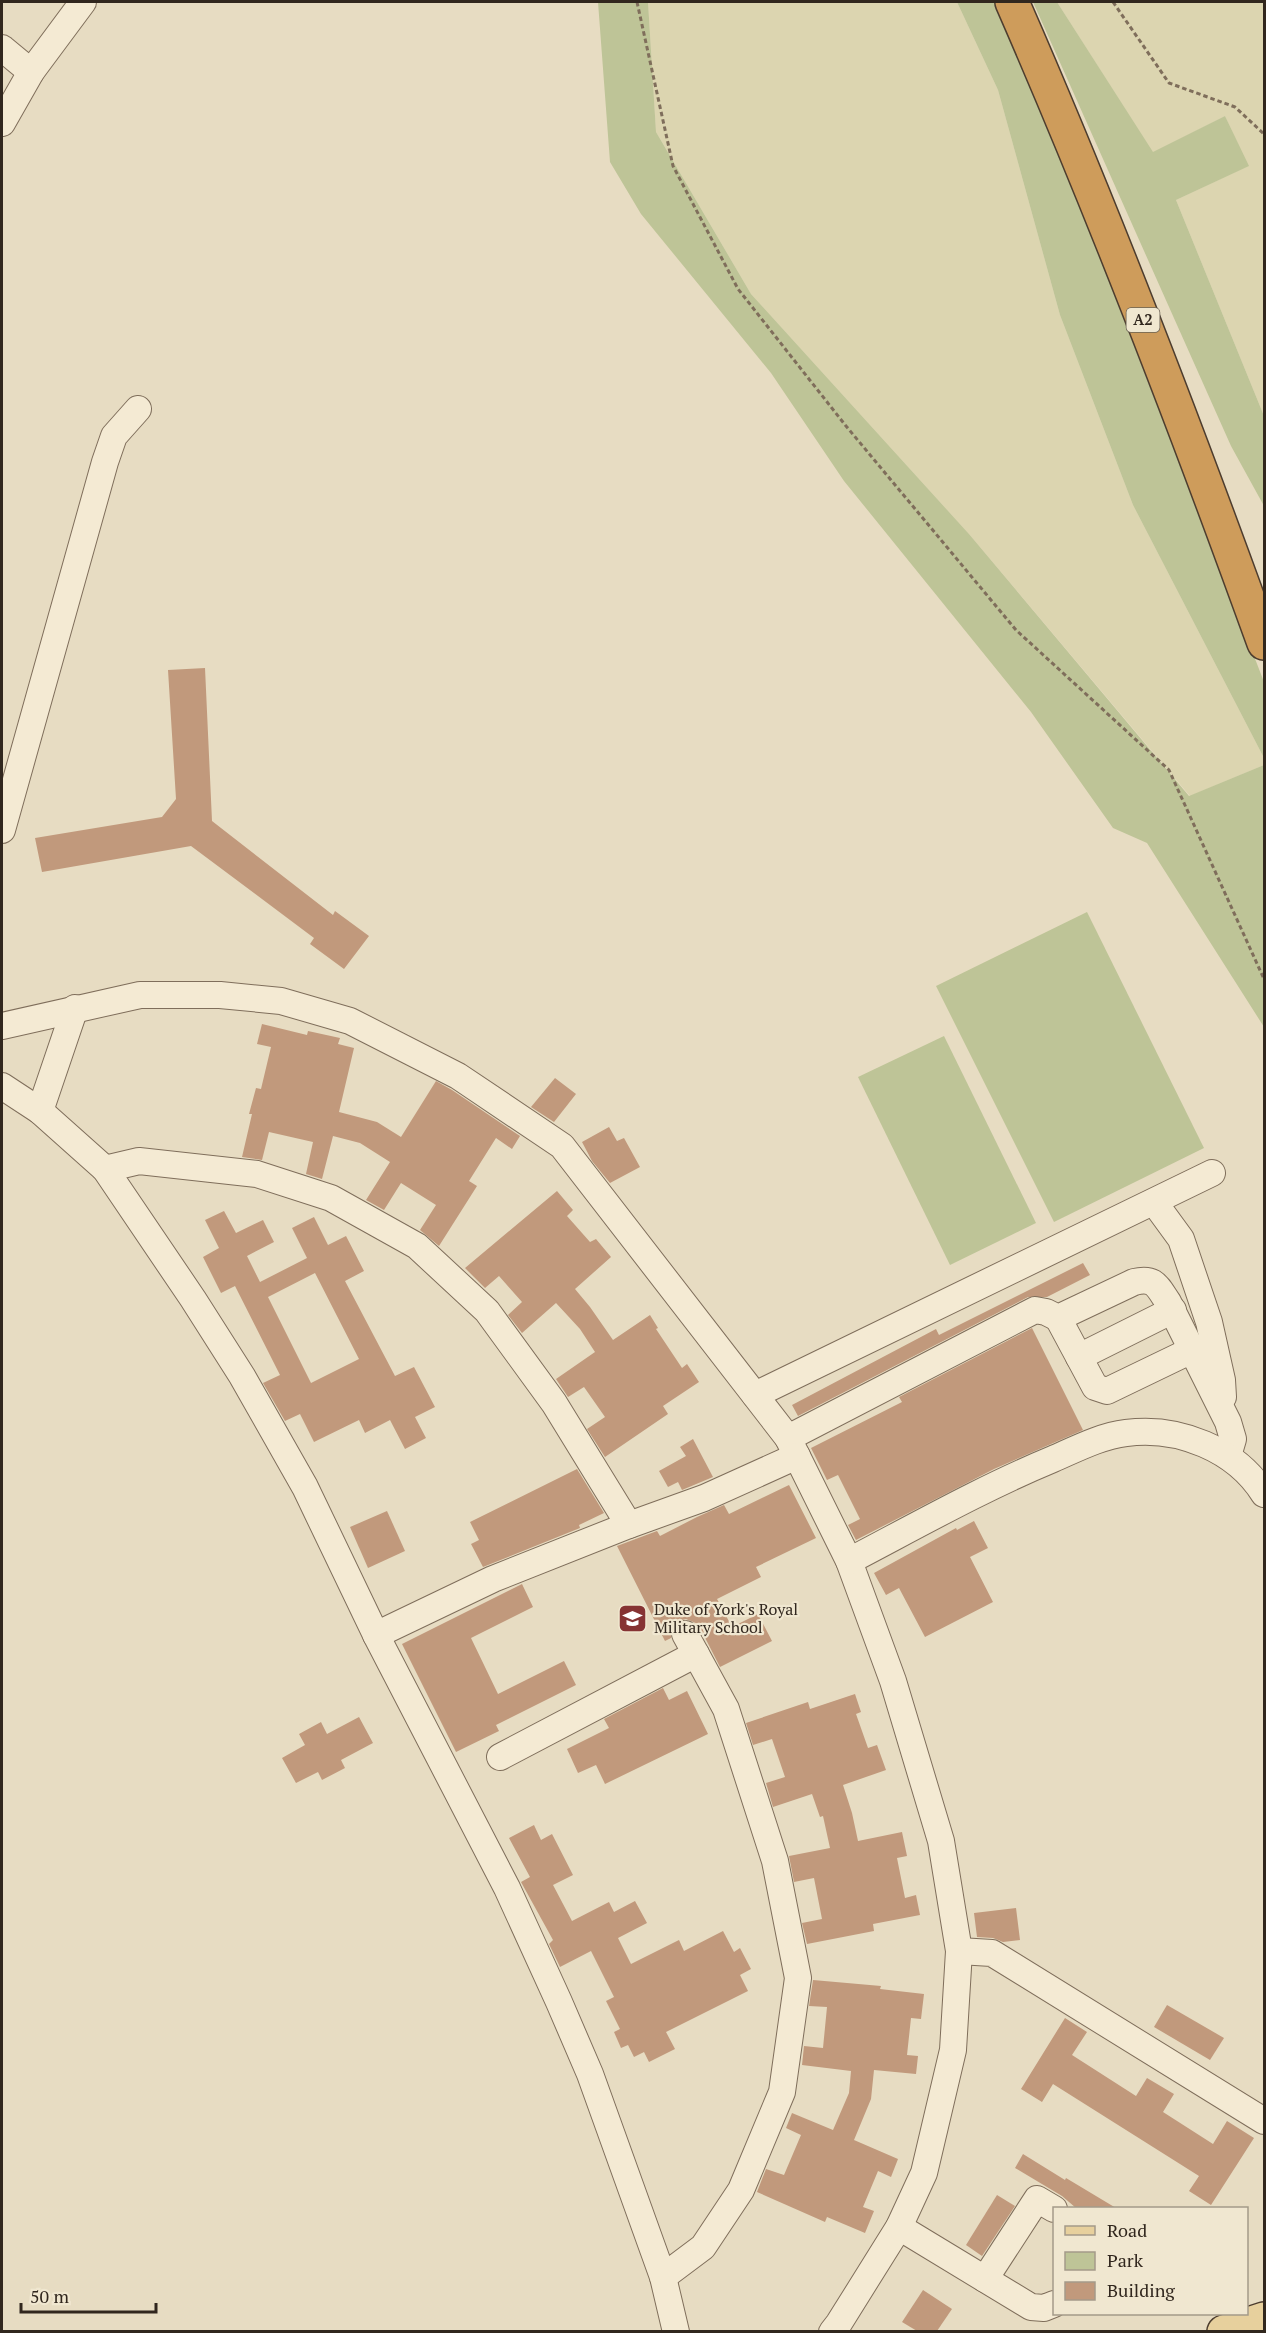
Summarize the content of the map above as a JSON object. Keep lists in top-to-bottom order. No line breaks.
{"streets":{"highway":["A2"]},"places":{"school or university":["Duke of York's Royal Military School"]},"legend":["Road","Park","Building"],"scale_bar":"50 m"}
